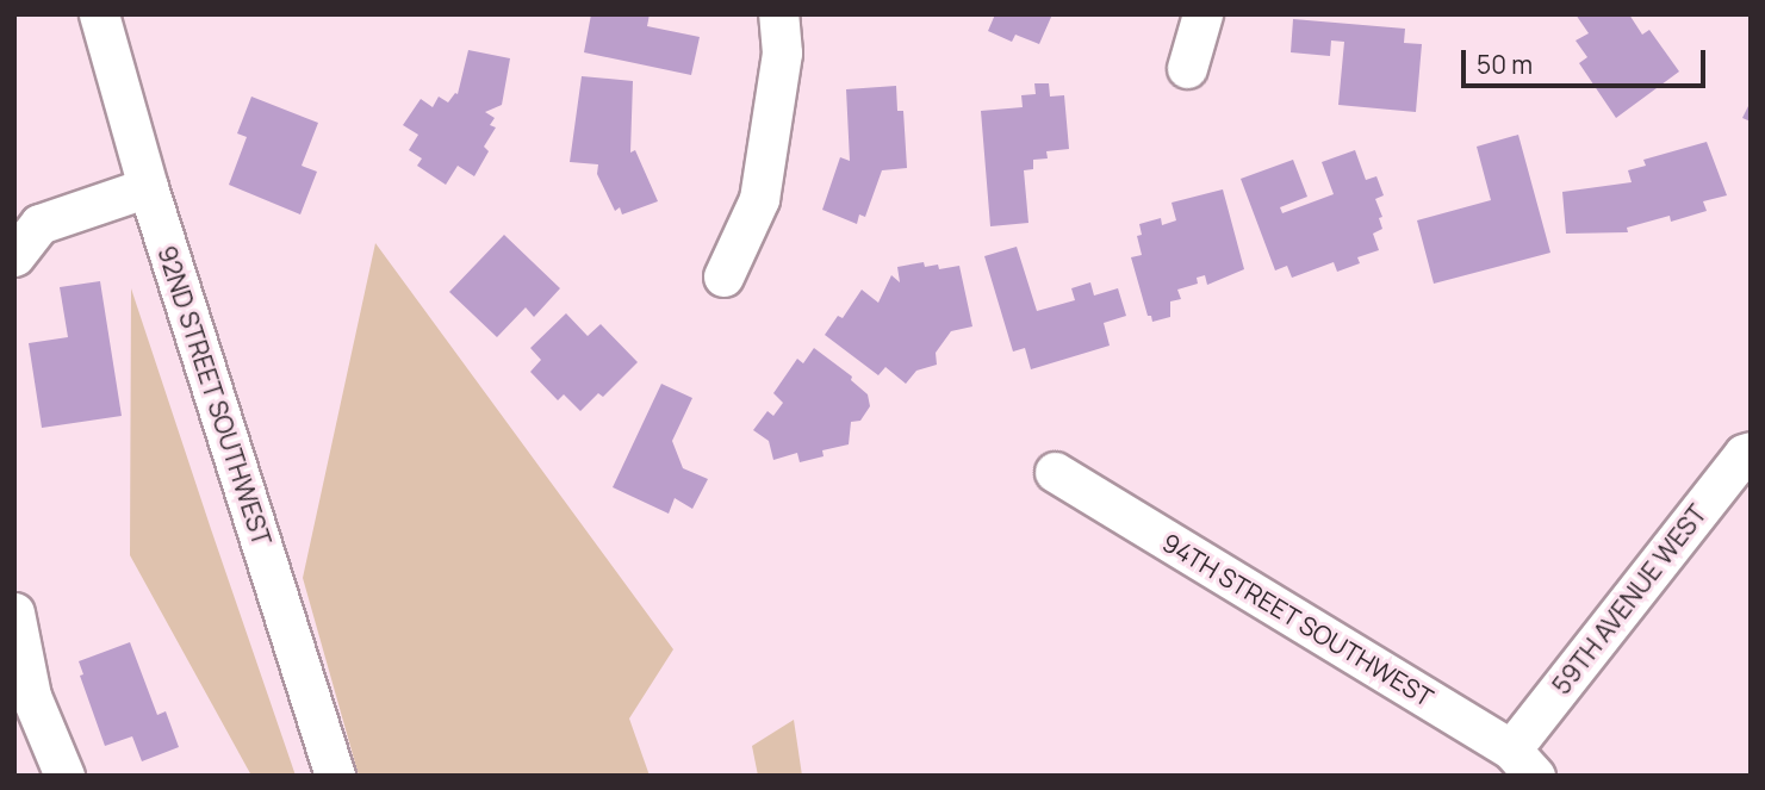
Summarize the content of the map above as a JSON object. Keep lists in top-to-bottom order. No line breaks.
{"streets":{"street":["92ND STREET SOUTHWEST","59TH AVENUE WEST","94TH STREET SOUTHWEST"]},"crossings":[["59TH AVENUE WEST","94TH STREET SOUTHWEST"]],"scale_bar":"50 m"}
